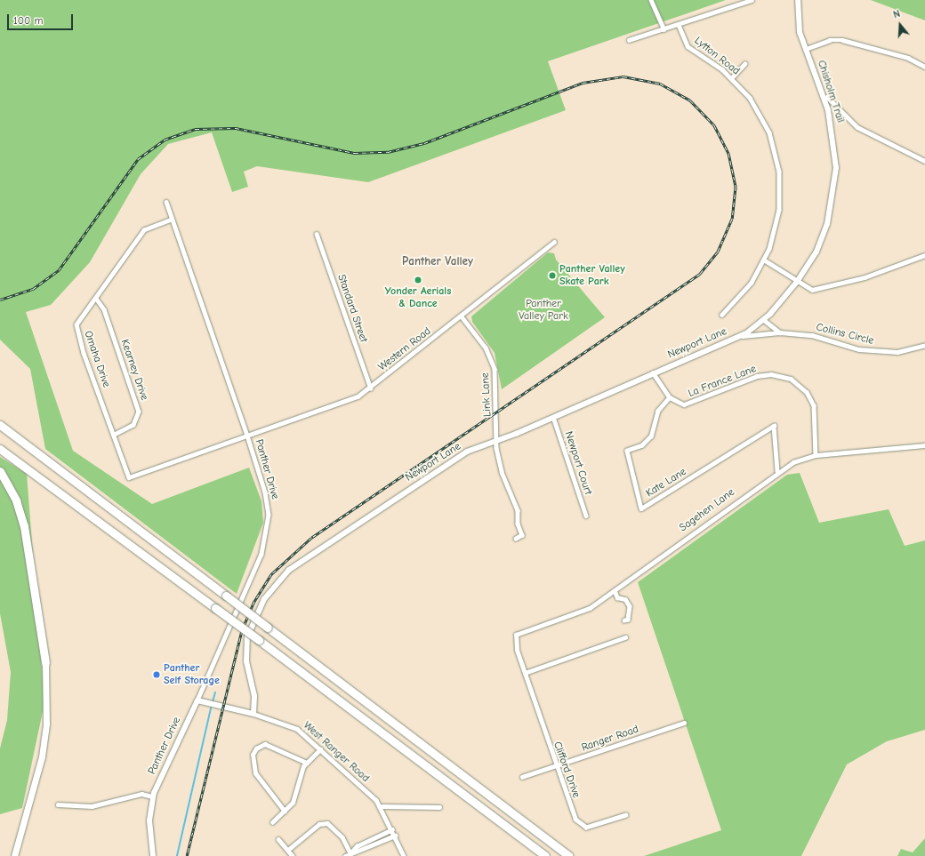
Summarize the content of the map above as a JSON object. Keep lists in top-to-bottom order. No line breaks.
{"streets":{"street":["Lytton Road","Chisholm Trail","Standard Street","Collins Circle","Newport Lane","Western Road","Omaha Drive","Kearney Drive","La France Lane","Link Lane","Newport Court","Panther Drive","Kate Lane","Sagehen Lane","Ranger Road","West Ranger Road","Clifford Drive"]},"crossings":[["Chisholm Trail","Newport Lane"],["Standard Street","Western Road"],["Collins Circle","Newport Lane"],["Newport Lane","Link Lane"],["Newport Lane","Newport Court"],["Newport Lane","West Ranger Road"],["Western Road","Omaha Drive"],["Western Road","Link Lane"],["Western Road","Panther Drive"],["Omaha Drive","Kearney Drive"],["Omaha Drive","Panther Drive"],["La France Lane","Kate Lane"],["La France Lane","Sagehen Lane"],["Panther Drive","West Ranger Road"],["Kate Lane","Sagehen Lane"],["Sagehen Lane","Clifford Drive"],["Ranger Road","Clifford Drive"]],"districts":["Panther Valley"],"parks":["Panther Valley Park"],"places":["Panther Valley Skate Park","Yonder Aerials & Dance","Panther Self Storage"],"scale_bar":"100 m","north":"top"}
